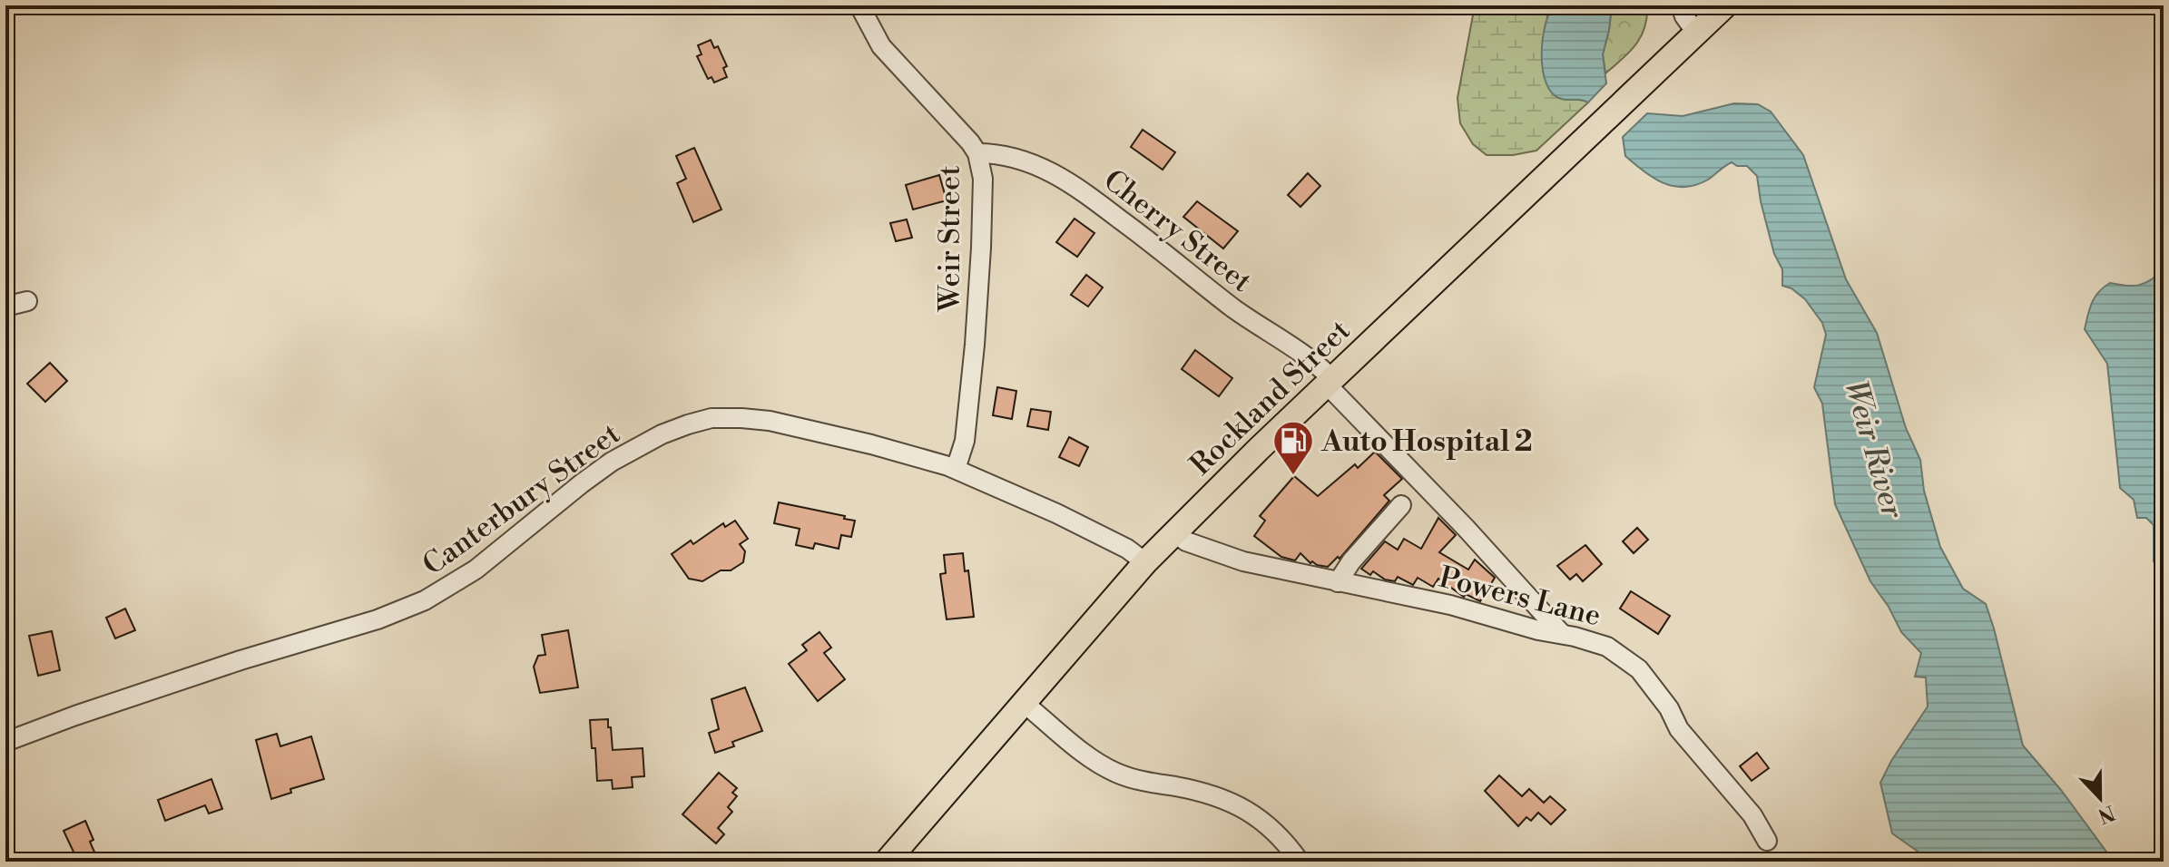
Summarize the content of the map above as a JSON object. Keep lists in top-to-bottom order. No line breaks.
{"streets":{"main road":["Rockland Street"],"street":["Cherry Street","Weir Street","Canterbury Street","Powers Lane"]},"crossings":[["Cherry Street","Weir Street"],["Cherry Street","Rockland Street"],["Cherry Street","Powers Lane"],["Weir Street","Canterbury Street"],["Rockland Street","Canterbury Street"],["Rockland Street","Powers Lane"]],"water":["Weir River"],"places":{"fuel station":["Auto Hospital 2"]},"north":"bottom"}
